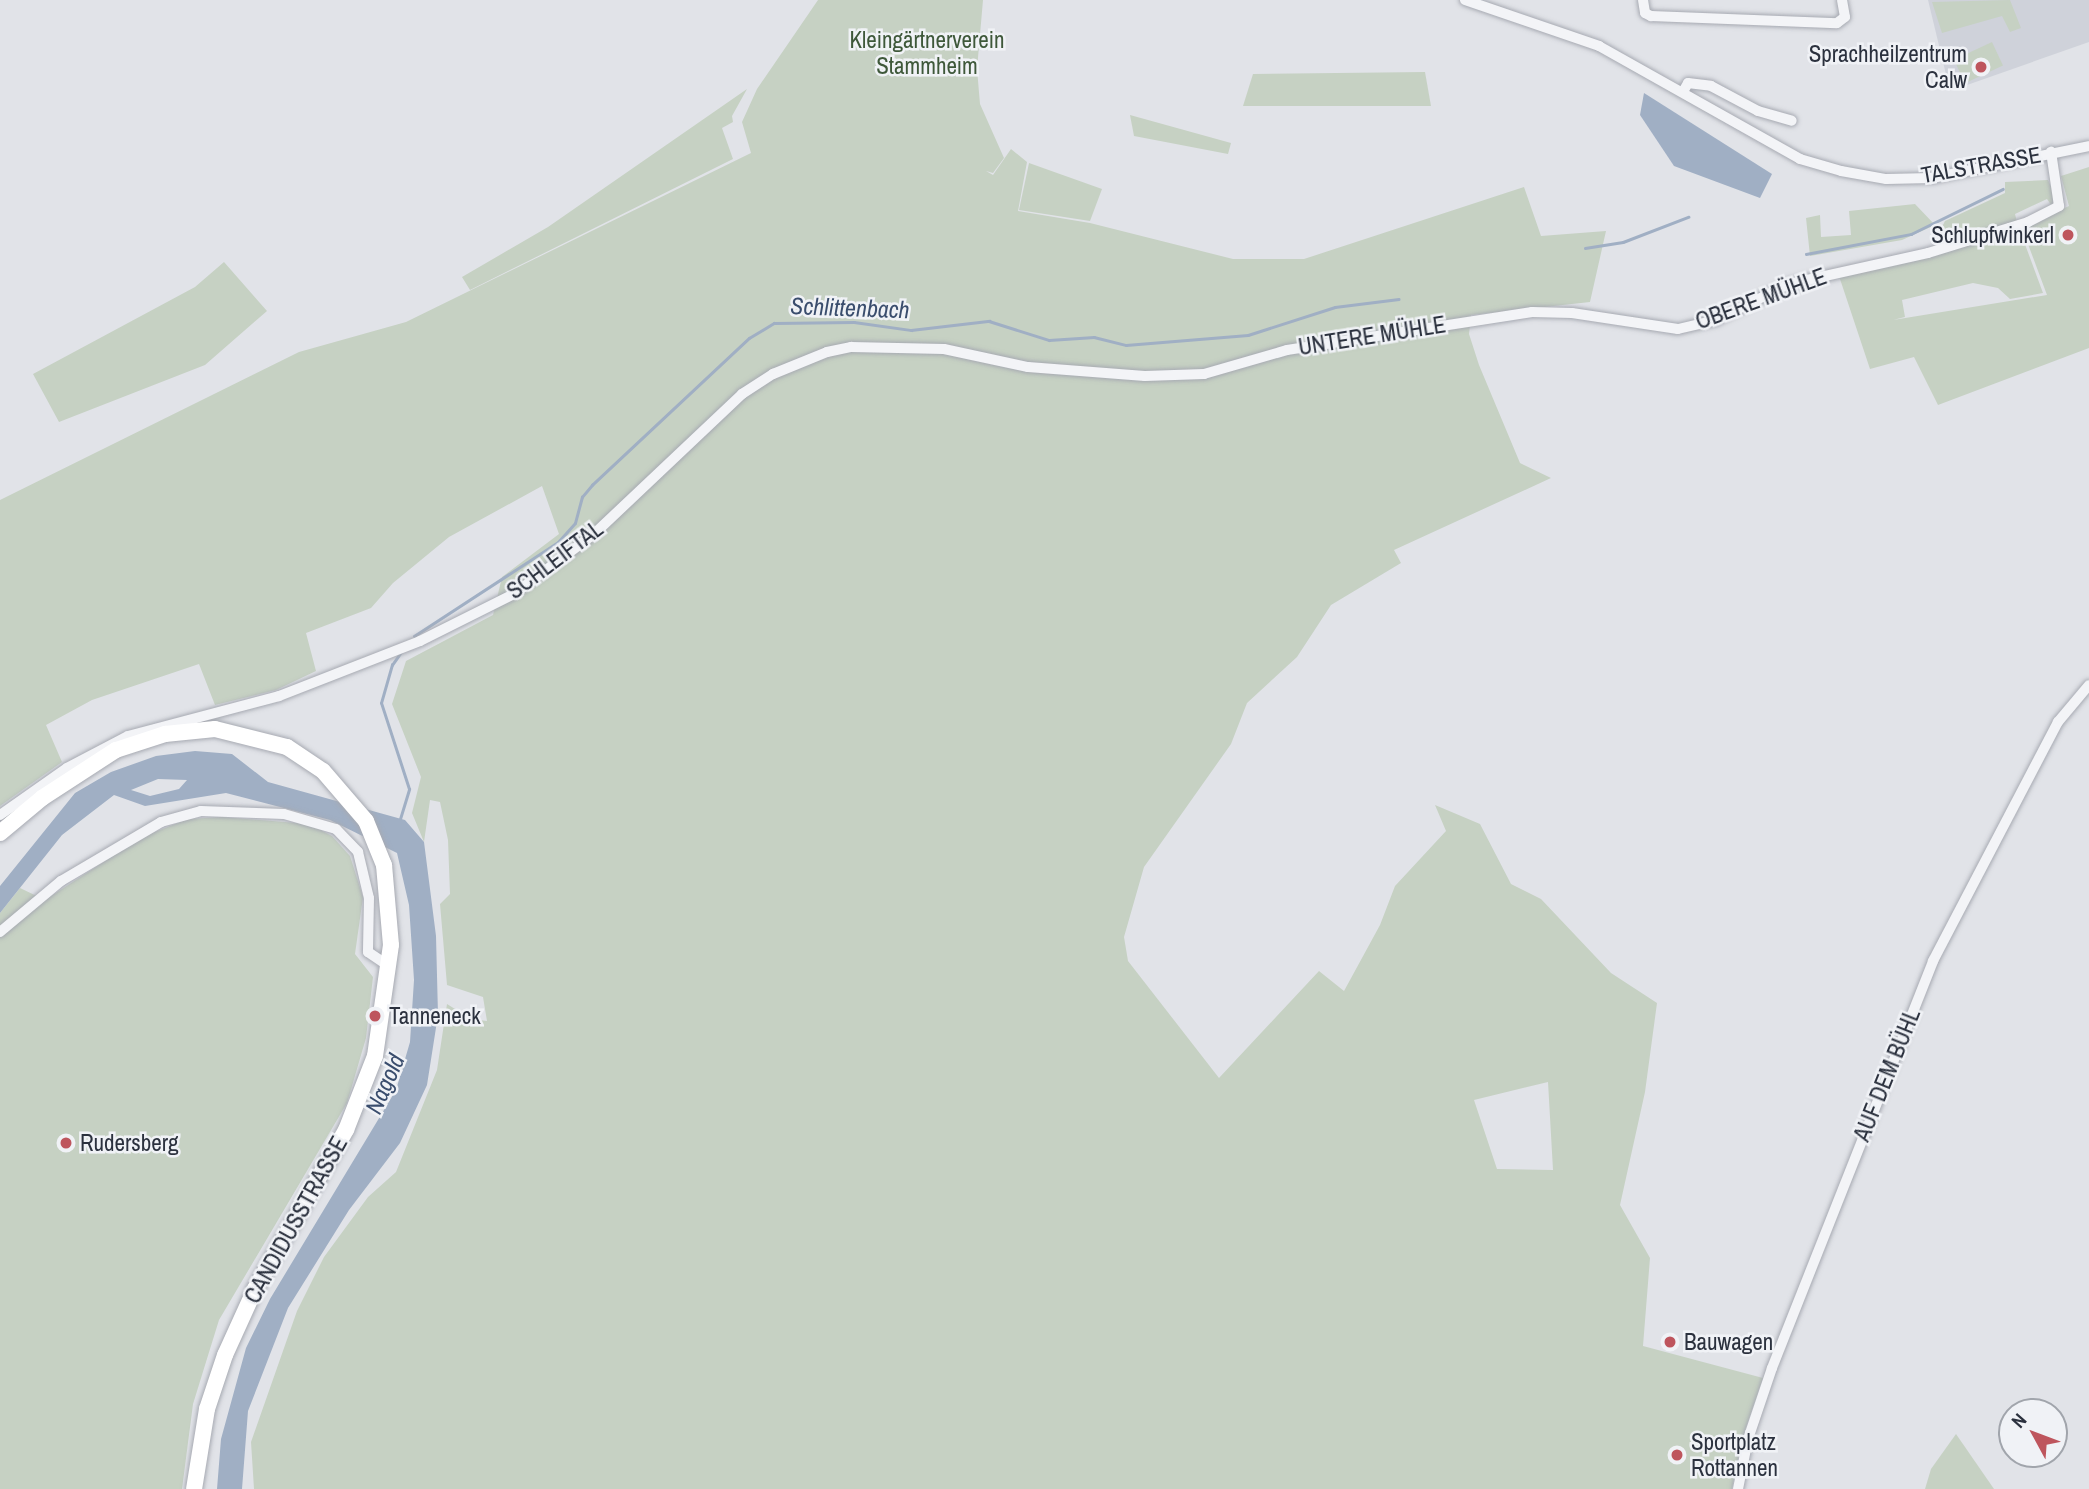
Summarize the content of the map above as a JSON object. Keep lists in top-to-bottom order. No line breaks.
{"streets":{"main road":["CANDIDUSSTRASSE"],"street":["TALSTRASSE","OBERE MÜHLE","UNTERE MÜHLE","SCHLEIFTAL","AUF DEM BÜHL"]},"crossings":[["TALSTRASSE","OBERE MÜHLE"],["OBERE MÜHLE","UNTERE MÜHLE"],["UNTERE MÜHLE","SCHLEIFTAL"]],"water":["Schlittenbach","Nagold"],"parks":["Kleingärtnerverein Stammheim"],"places":["Sprachheilzentrum Calw","Schlupfwinkerl","Tanneneck","Rudersberg","Bauwagen","Sportplatz Rottannen"],"north":"top left"}
